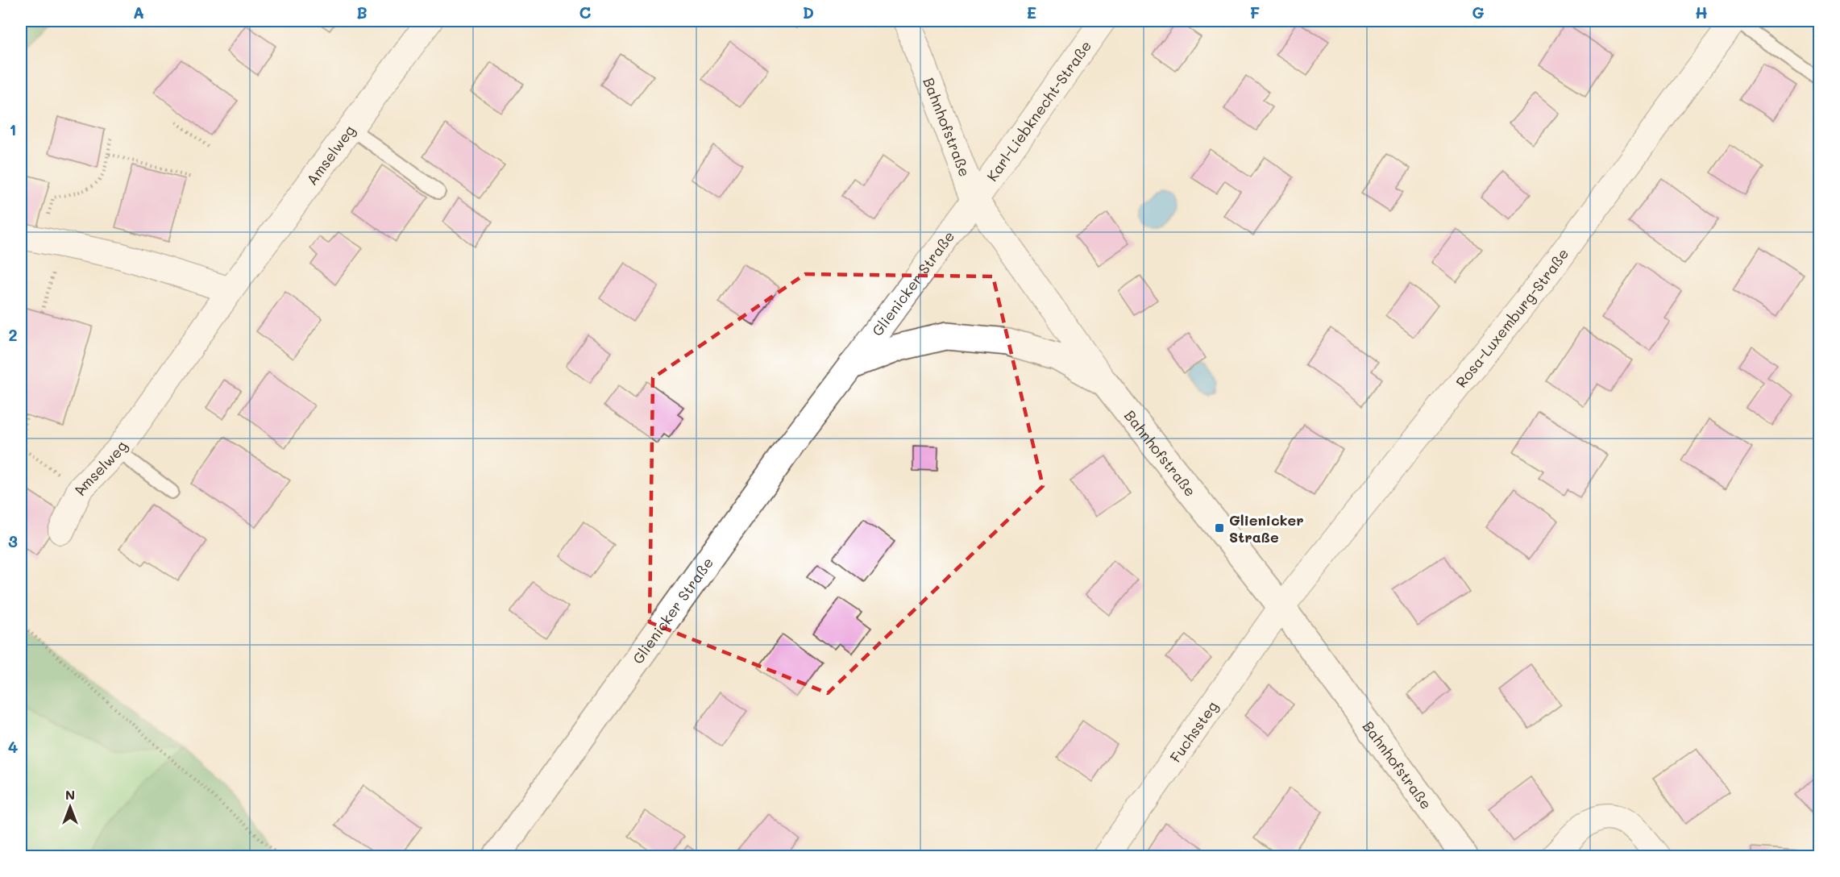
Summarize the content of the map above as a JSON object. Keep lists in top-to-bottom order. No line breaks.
{"streets":{"street":["Karl-Liebknecht-Straße","Bahnhofstraße","Amselweg","Glienicker Straße","Rosa-Luxemburg-Straße","Fuchssteg"]},"crossings":[["Karl-Liebknecht-Straße","Bahnhofstraße"],["Karl-Liebknecht-Straße","Glienicker Straße"],["Bahnhofstraße","Glienicker Straße"],["Bahnhofstraße","Rosa-Luxemburg-Straße"],["Bahnhofstraße","Fuchssteg"],["Rosa-Luxemburg-Straße","Fuchssteg"]],"places":{"transit":["Glienicker Straße"]},"north":"top","grid":{"columns":["A","B","C","D","E","F","G","H"],"rows":["1","2","3","4"]}}
